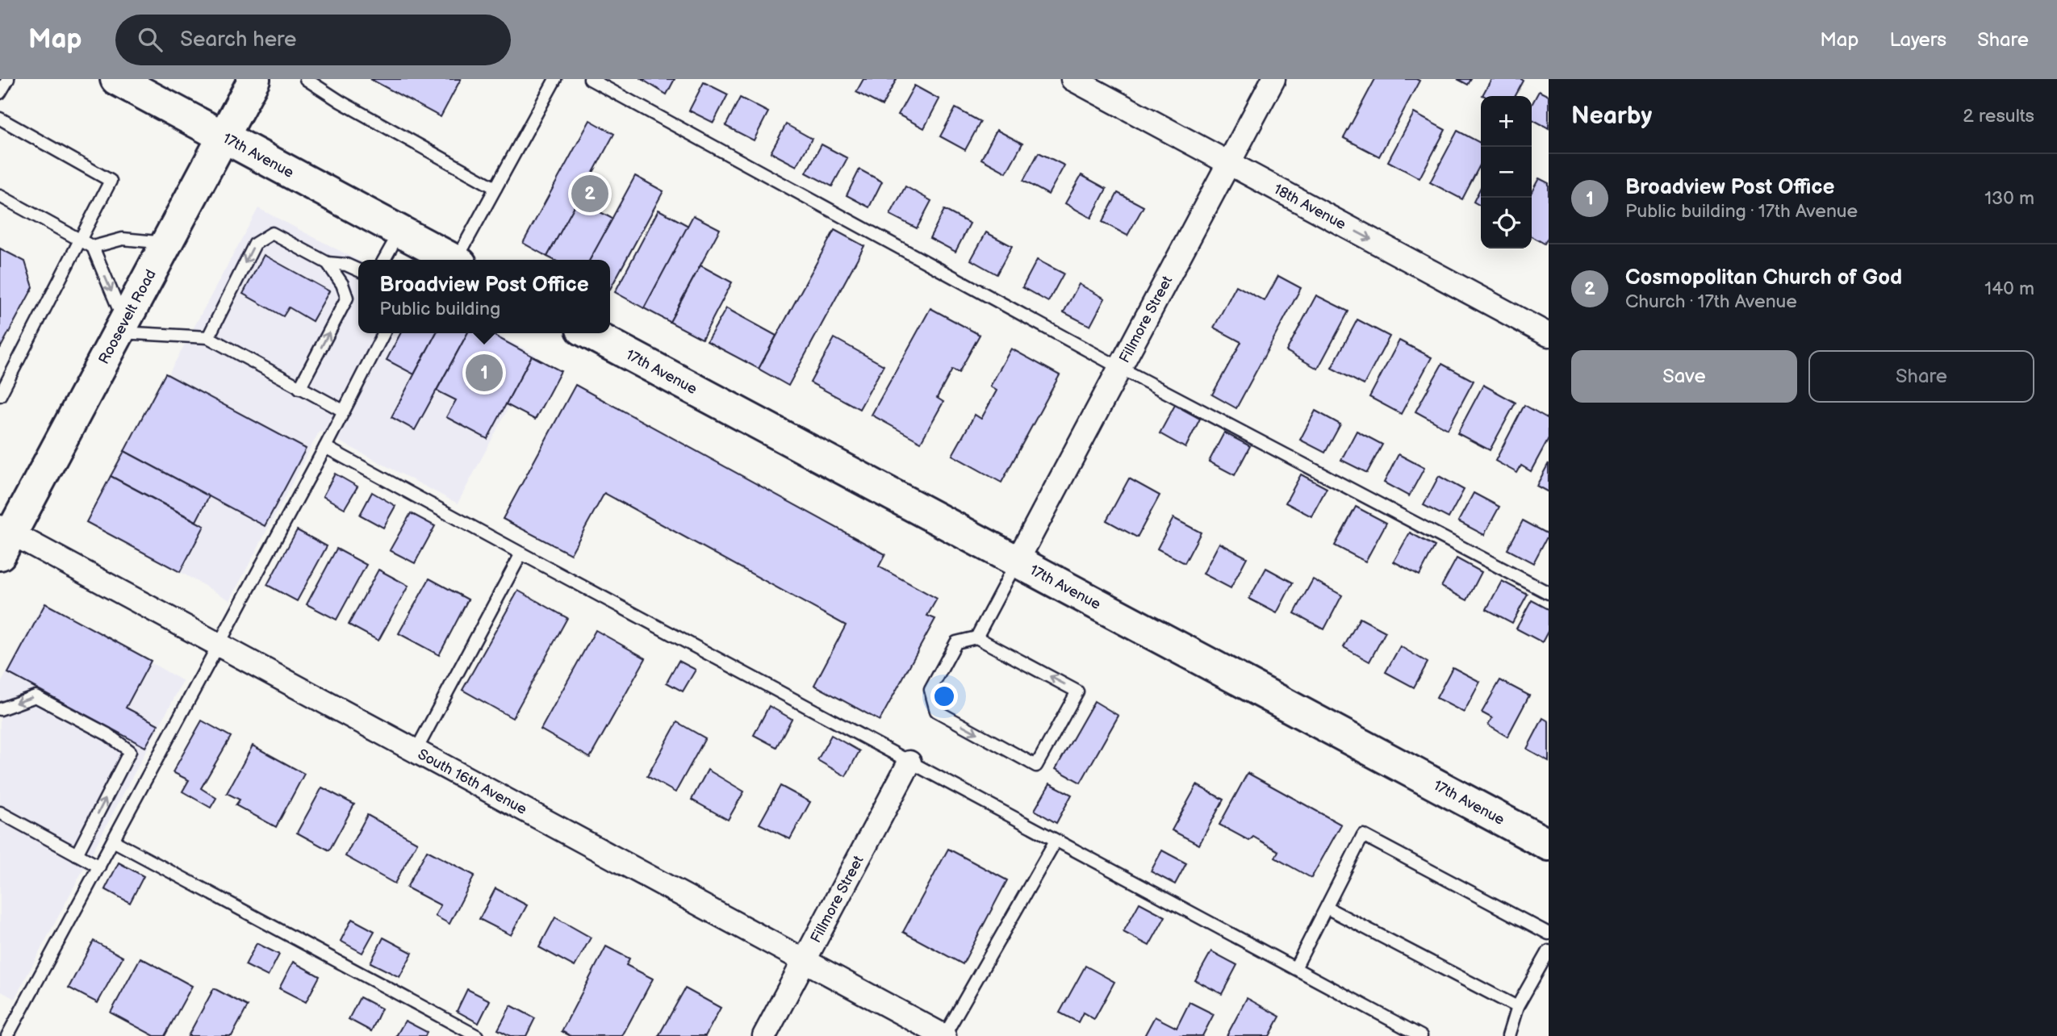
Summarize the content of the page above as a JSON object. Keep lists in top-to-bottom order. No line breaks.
{"streets":{"street":["17th Avenue","18th Avenue","Roosevelt Road","Fillmore Street","South 16th Avenue"]},"crossings":[["17th Avenue","Roosevelt Road"],["17th Avenue","Fillmore Street"],["18th Avenue","Fillmore Street"],["Roosevelt Road","South 16th Avenue"],["Fillmore Street","South 16th Avenue"]],"one_way":["18th Avenue"],"page":{"header":"Map","search":"Search here","nav":["Map","Layers","Share"],"heading":["Nearby","2 results"],"map_buttons":["+","−"],"list":[{"mark":"1","name":"Broadview Post Office","note":"Public building · 17th Avenue","value":"130 m"},{"mark":"2","name":"Cosmopolitan Church of God","note":"Church · 17th Avenue","value":"140 m"}],"pins":["2","1"],"popup":["Broadview Post Office","Public building"],"buttons":["Save","Share"]}}
